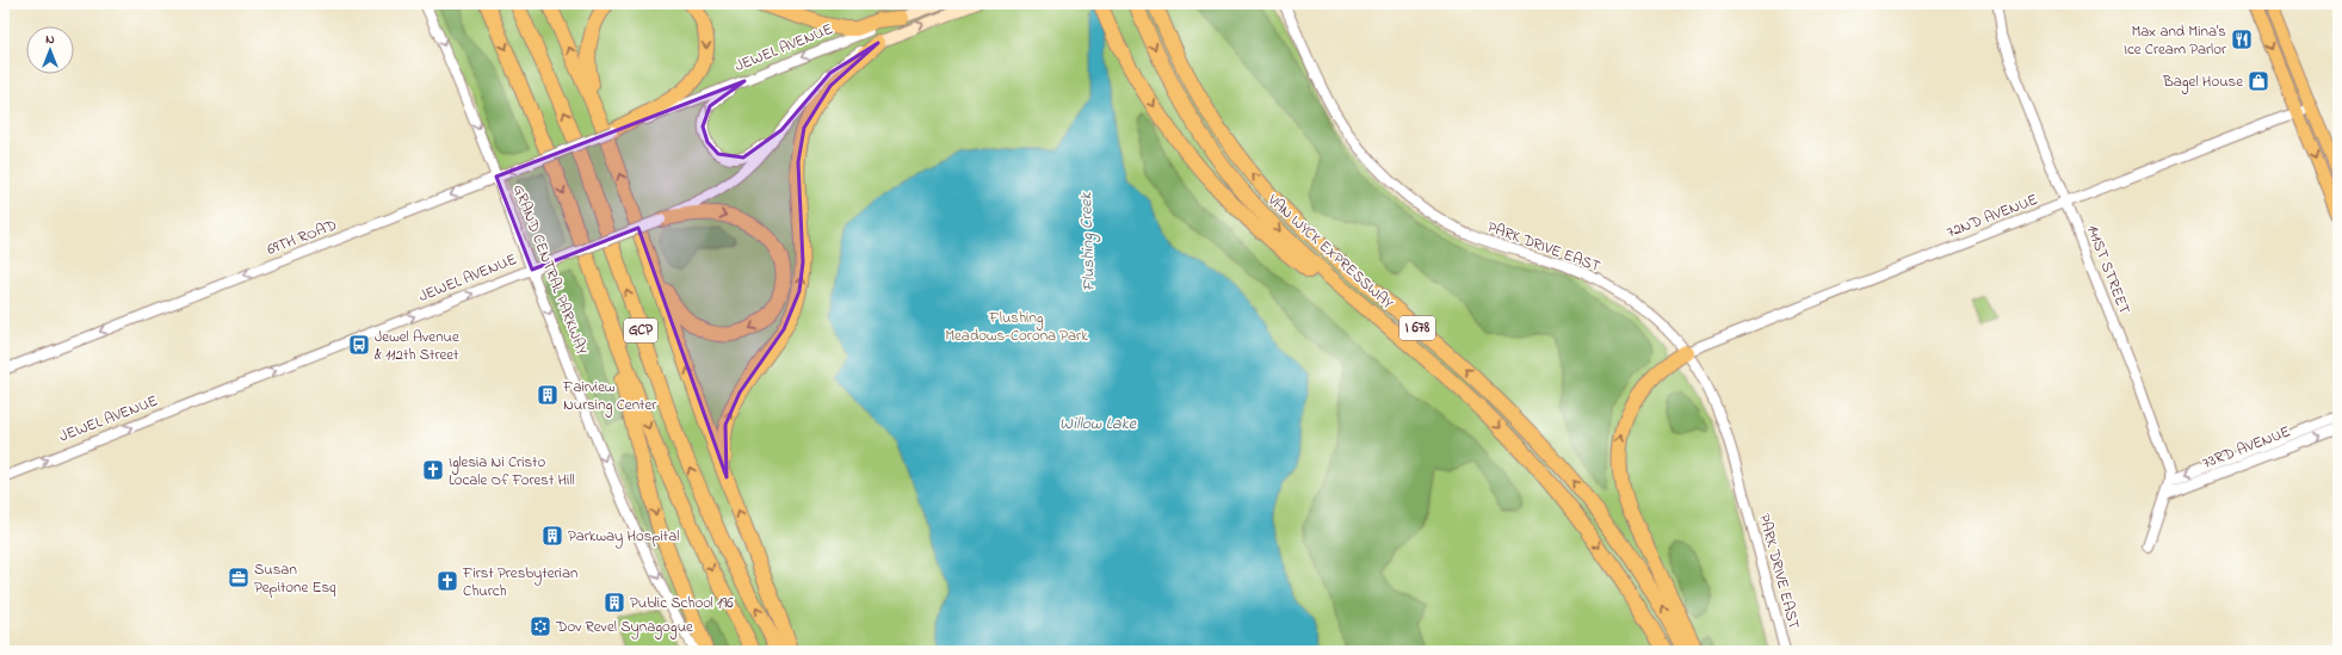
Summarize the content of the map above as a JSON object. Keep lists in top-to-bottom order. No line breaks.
{"streets":{"highway":["VAN WYCK EXPRESSWAY","I 678","GCP"],"main road":["JEWEL AVENUE"],"street":["72ND AVENUE","69TH ROAD","PARK DRIVE EAST","GRAND CENTRAL PARKWAY","141ST STREET","73RD AVENUE"]},"crossings":[["JEWEL AVENUE","69TH ROAD"],["JEWEL AVENUE","GRAND CENTRAL PARKWAY"],["72ND AVENUE","PARK DRIVE EAST"],["72ND AVENUE","141ST STREET"],["69TH ROAD","GRAND CENTRAL PARKWAY"],["141ST STREET","73RD AVENUE"]],"one_way":["69TH ROAD","GRAND CENTRAL PARKWAY"],"water":["Flushing Creek","Willow Lake"],"parks":["Flushing Meadows-Corona Park"],"places":{"restaurant":["Max and Mina's Ice Cream Parlor"],"shop":["Bagel House"],"bus stop":["Jewel Avenue & 112th Street"],"building":["Fairview Nursing Center","Parkway Hospital","Public School 196"],"church":["Iglesia Ni Cristo Locale Of Forest Hill","First Presbyterian Church"],"office":["Susan Pepitone Esq"],"synagogue":["Dov Revel Synagogue"]},"north":"top"}
